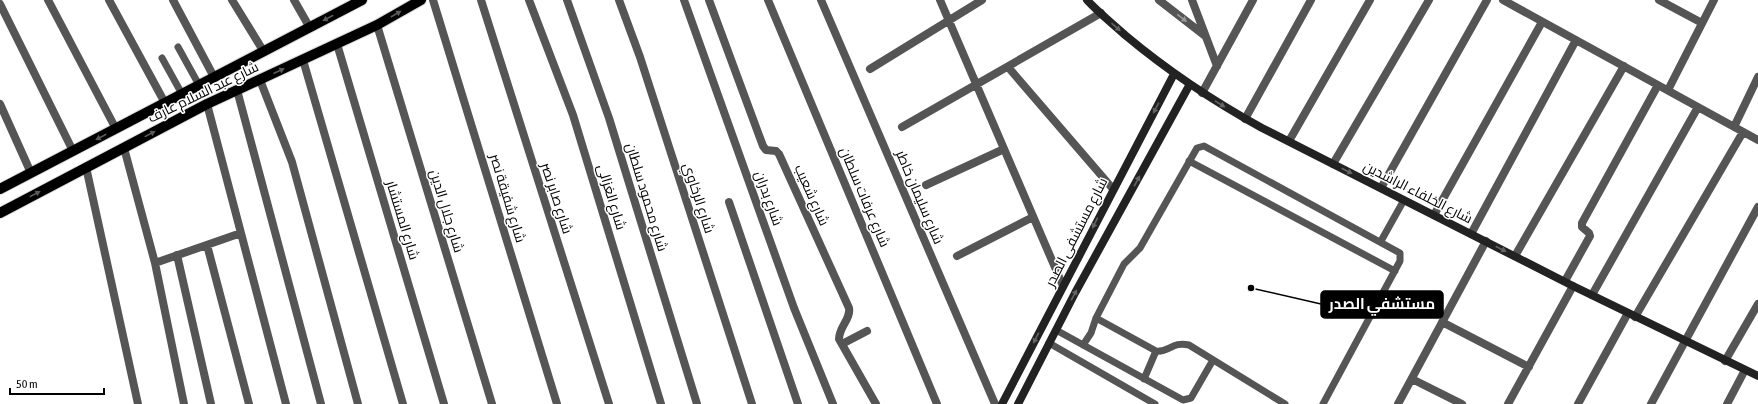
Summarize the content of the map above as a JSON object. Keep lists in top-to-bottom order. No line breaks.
{"streets":{"main road":["شارع عبد السلام عارف","شارع الخلفاء الراشدين","شارع مستشفى الصدر"],"street":["شارع شعيب","شارع الغزالى","شارع محمود سلطان","شارع عرفات سلطان","شارع سليمان خاطر","شارع شفيقة نصر","شارع صابر نصر","شارع الرخاوي","شارع بدران","شارع جلال الدين","شارع المستشار"]},"crossings":[["شارع عبد السلام عارف","شارع جلال الدين"],["شارع عبد السلام عارف","شارع المستشار"],["شارع الخلفاء الراشدين","شارع مستشفى الصدر"]],"places":["مستشفي الصدر"],"scale_bar":"50 m"}
